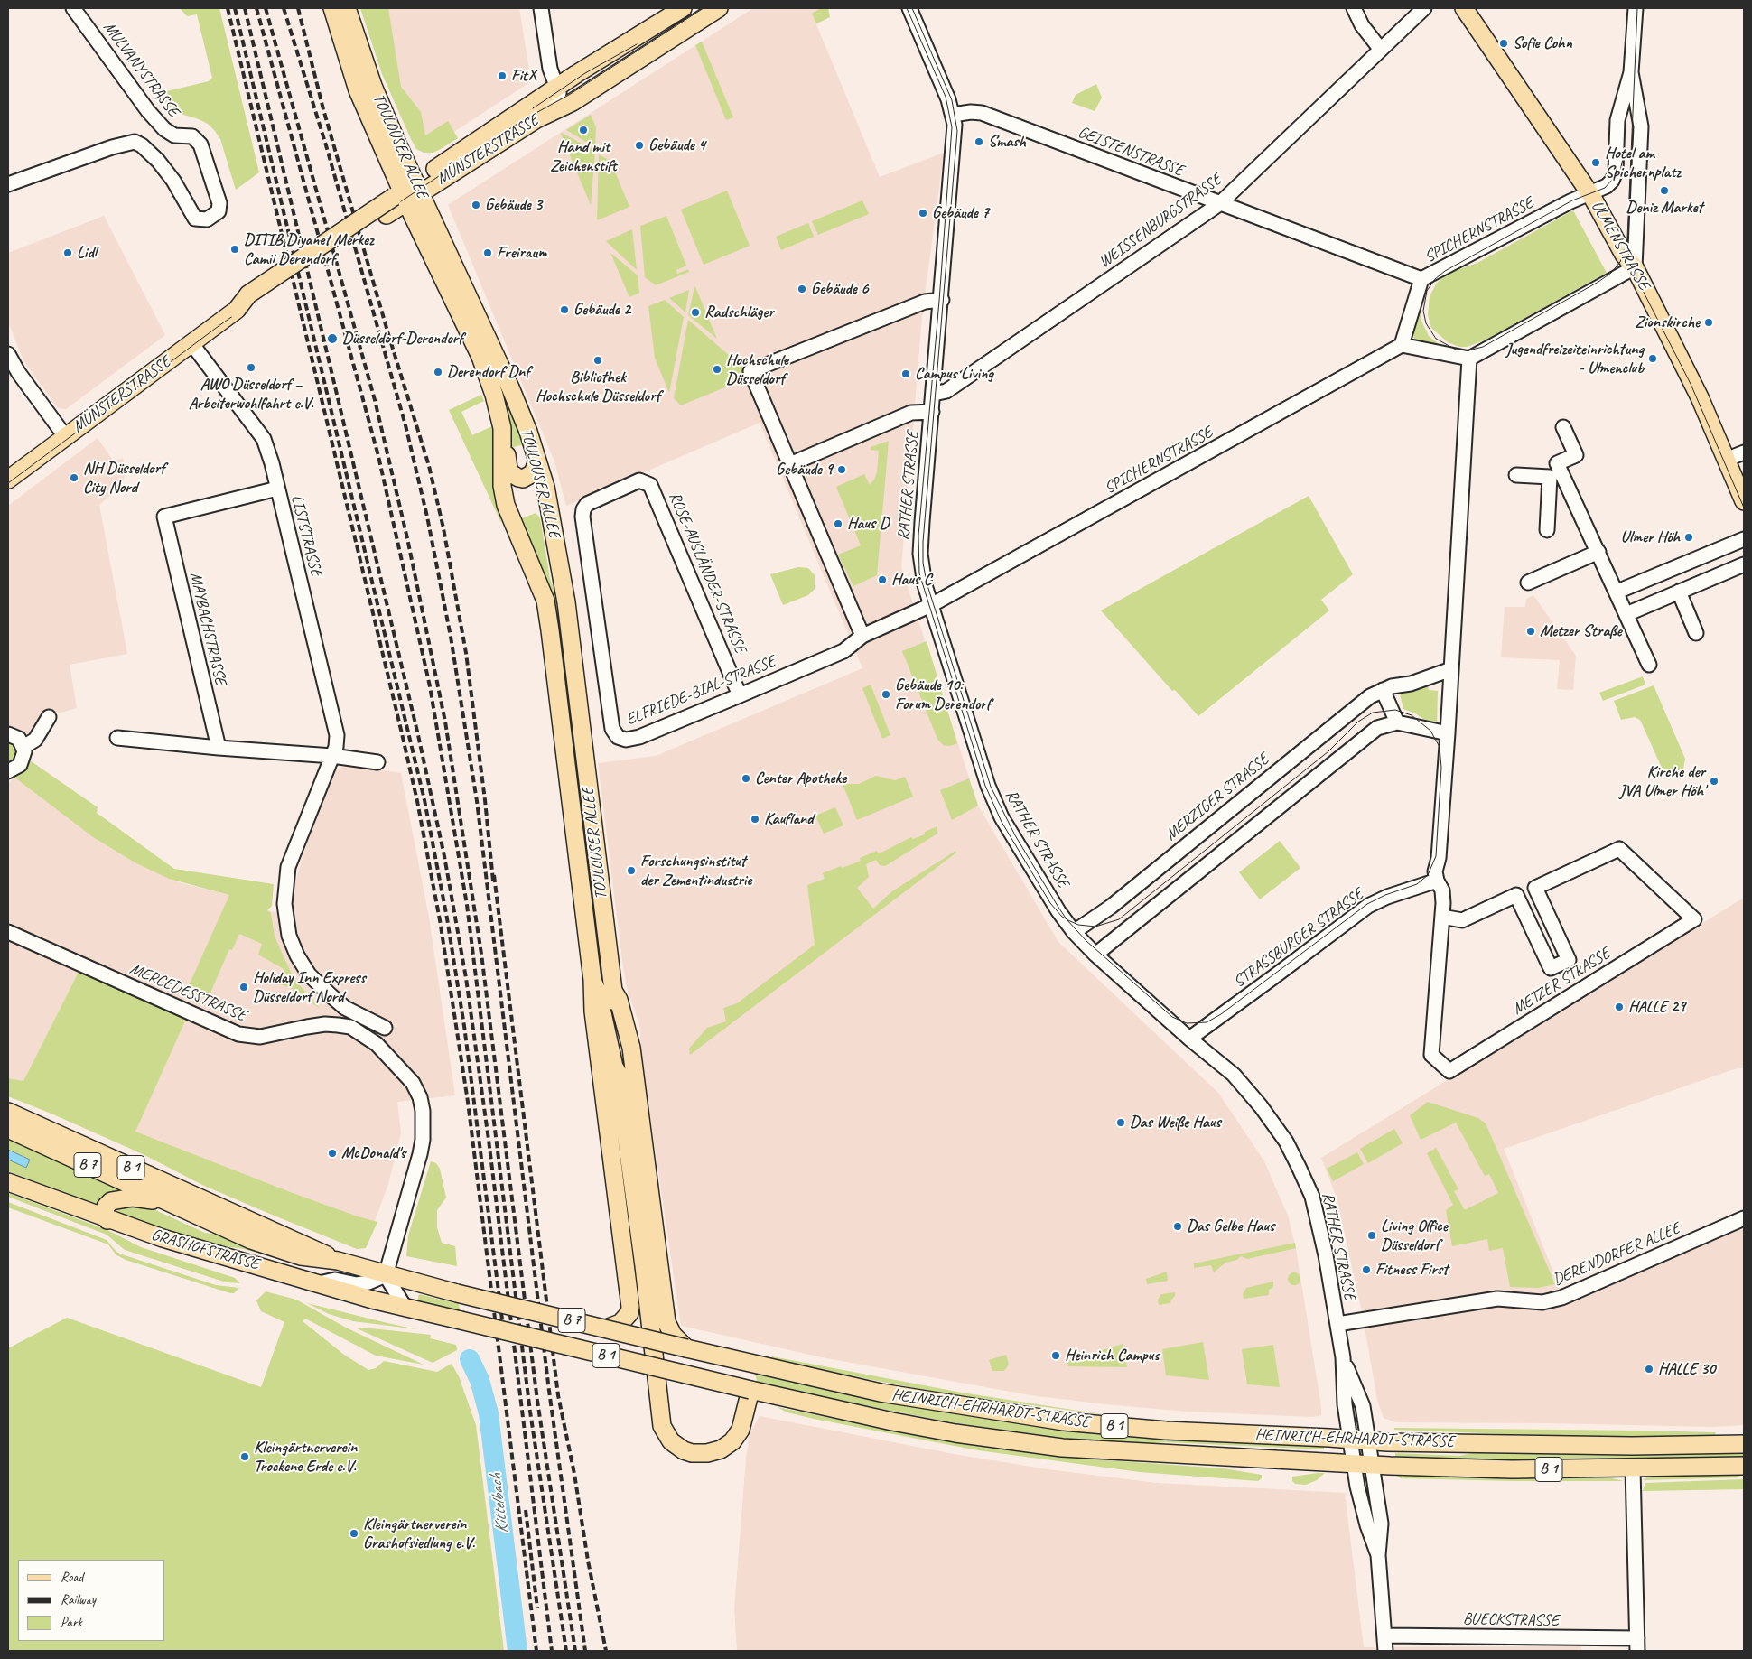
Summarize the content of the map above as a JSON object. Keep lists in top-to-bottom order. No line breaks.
{"streets":{"main road":["TOULOUSER ALLEE","MÜNSTERSTRASSE","ULMENSTRASSE","B 7","B 1","GRASHOFSTRASSE","HEINRICH-EHRHARDT-STRASSE"],"street":["MULVANYSTRASSE","GEISTENSTRASSE","WEISSENBURGSTRASSE","SPICHERNSTRASSE","RATHER STRASSE","LISTSTRASSE","ROSE-AUSLÄNDER-STRASSE","MAYBACHSTRASSE","ELFRIEDE-BIAL-STRASSE","MERZIGER STRASSE","STRASSBURGER STRASSE","METZER STRASSE","MERCEDESSTRASSE","DERENDORFER ALLEE","BUECKSTRASSE"]},"crossings":[["TOULOUSER ALLEE","MÜNSTERSTRASSE"],["MÜNSTERSTRASSE","LISTSTRASSE"],["GEISTENSTRASSE","WEISSENBURGSTRASSE"],["GEISTENSTRASSE","SPICHERNSTRASSE"],["GEISTENSTRASSE","RATHER STRASSE"],["WEISSENBURGSTRASSE","RATHER STRASSE"],["SPICHERNSTRASSE","ULMENSTRASSE"],["SPICHERNSTRASSE","RATHER STRASSE"],["SPICHERNSTRASSE","ELFRIEDE-BIAL-STRASSE"],["RATHER STRASSE","ELFRIEDE-BIAL-STRASSE"],["RATHER STRASSE","MERZIGER STRASSE"],["RATHER STRASSE","STRASSBURGER STRASSE"],["RATHER STRASSE","DERENDORFER ALLEE"],["RATHER STRASSE","HEINRICH-EHRHARDT-STRASSE"],["RATHER STRASSE","BUECKSTRASSE"],["LISTSTRASSE","MAYBACHSTRASSE"],["ROSE-AUSLÄNDER-STRASSE","ELFRIEDE-BIAL-STRASSE"],["MERZIGER STRASSE","METZER STRASSE"],["STRASSBURGER STRASSE","METZER STRASSE"],["MERCEDESSTRASSE","GRASHOFSTRASSE"],["MERCEDESSTRASSE","HEINRICH-EHRHARDT-STRASSE"],["B 1","GRASHOFSTRASSE"],["GRASHOFSTRASSE","HEINRICH-EHRHARDT-STRASSE"]],"water":["Kittelbach"],"places":["Sofie Cohn","FitX","Hand mit Zeichenstift","Smash","Gebäude 4","Hotel am Spichernplatz","Deniz Market","Gebäude 3","Gebäude 7","DITIB Diyanet Merkez Camii Derendorf","Lidl","Freiraum","Gebäude 6","Gebäude 2","Radschläger","Zionskirche","Düsseldorf-Derendorf","Jugendfreizeiteinrichtung - Ulmenclub","Bibliothek Hochschule Düsseldorf","AWO Düsseldorf – Arbeiterwohlfahrt e.V.","Hochschule Düsseldorf","Derendorf Dnf","Campus Living","Gebäude 9","NH Düsseldorf City Nord","Haus D","Ulmer Höh","Haus C","Metzer Straße","Gebäude 10: Forum Derendorf","Center Apotheke","Kirche der JVA Ulmer Höh'","Kaufland","Forschungsinstitut der Zementindustrie","Holiday Inn Express Düsseldorf Nord","HALLE 29","Das Weiße Haus","McDonald's","Das Gelbe Haus","Living Office Düsseldorf","Fitness First","Heinrich Campus","HALLE 30","Kleingärtnerverein Trockene Erde e.V.","Kleingärtnerverein Grashofsiedlung e.V."],"legend":["Road","Railway","Park"]}
